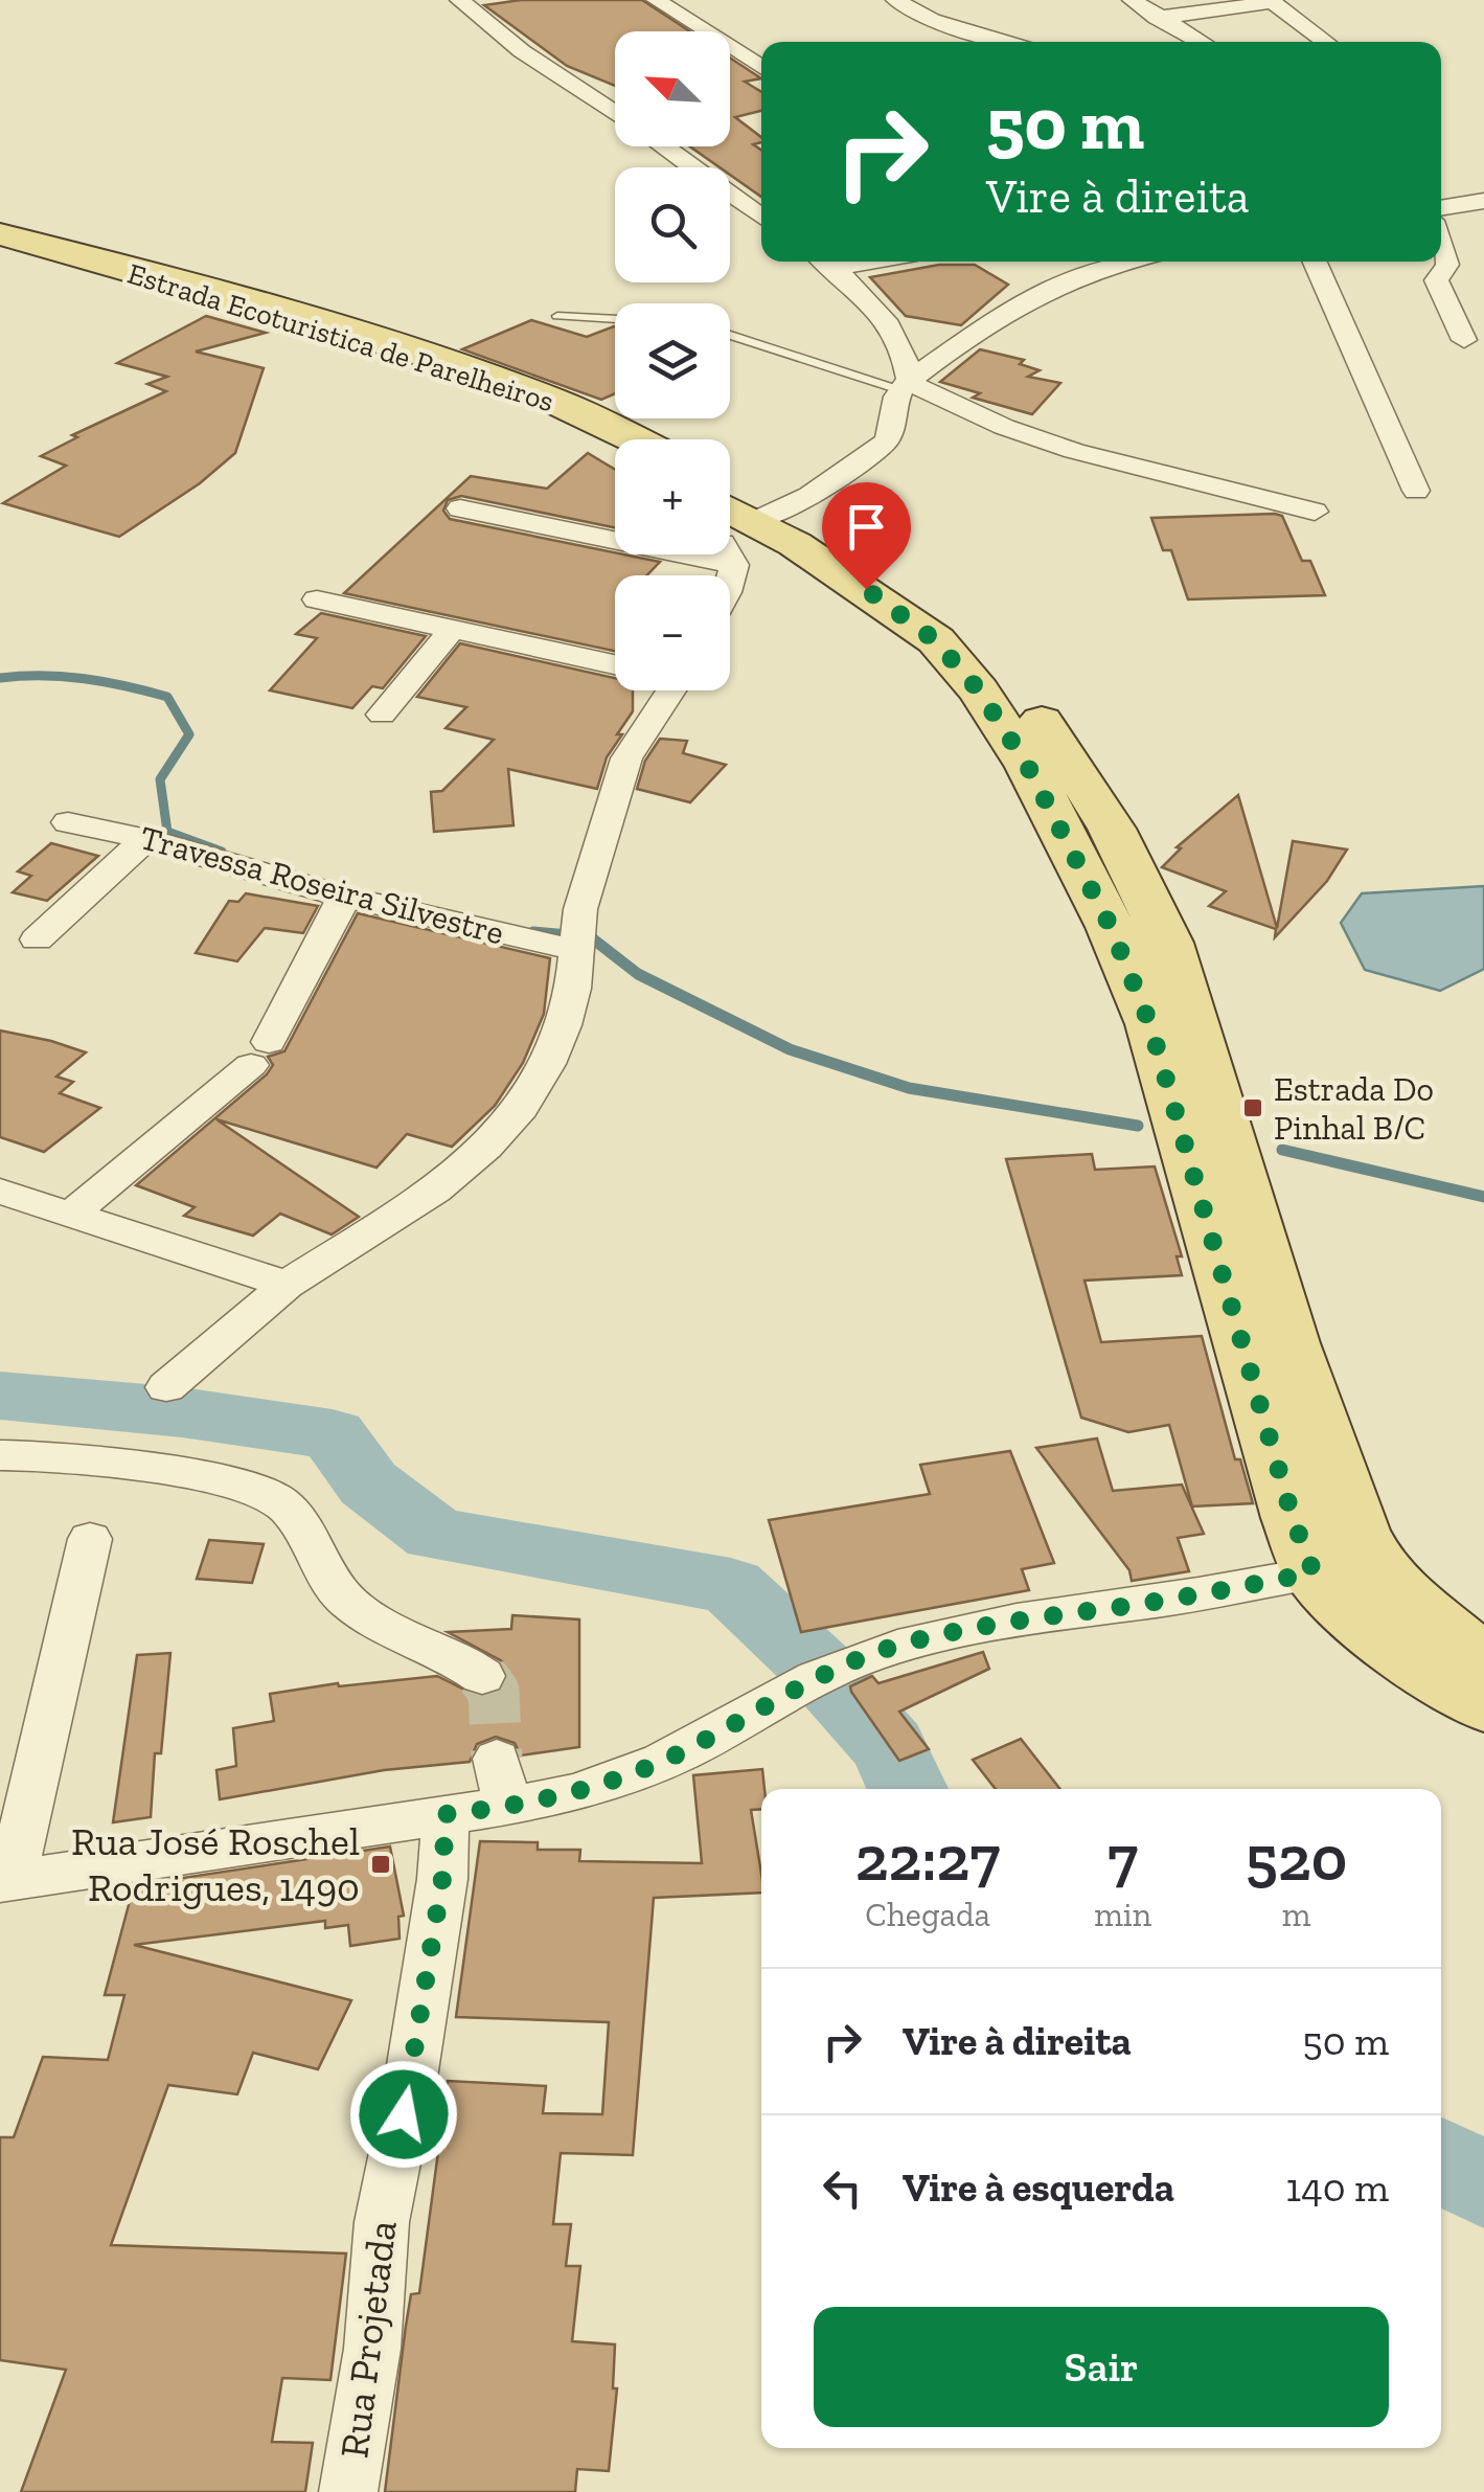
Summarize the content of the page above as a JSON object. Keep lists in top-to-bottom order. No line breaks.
{"streets":{"main road":["Estrada Ecoturistica de Parelheiros"],"street":["Travessa Roseira Silvestre","Rua Projetada"]},"places":{"transit":["Estrada Do Pinhal B/C","Rua José Roschel Rodrigues, 1490"]},"north":"top left","page":{"map_buttons":["+","−"],"turn":["50 m","Vire à direita"],"eta":["22:27","Chegada","7","min","520","m"],"list":[{"name":"Vire à direita","value":"50 m"},{"name":"Vire à esquerda","value":"140 m"}],"buttons":"Sair"}}
